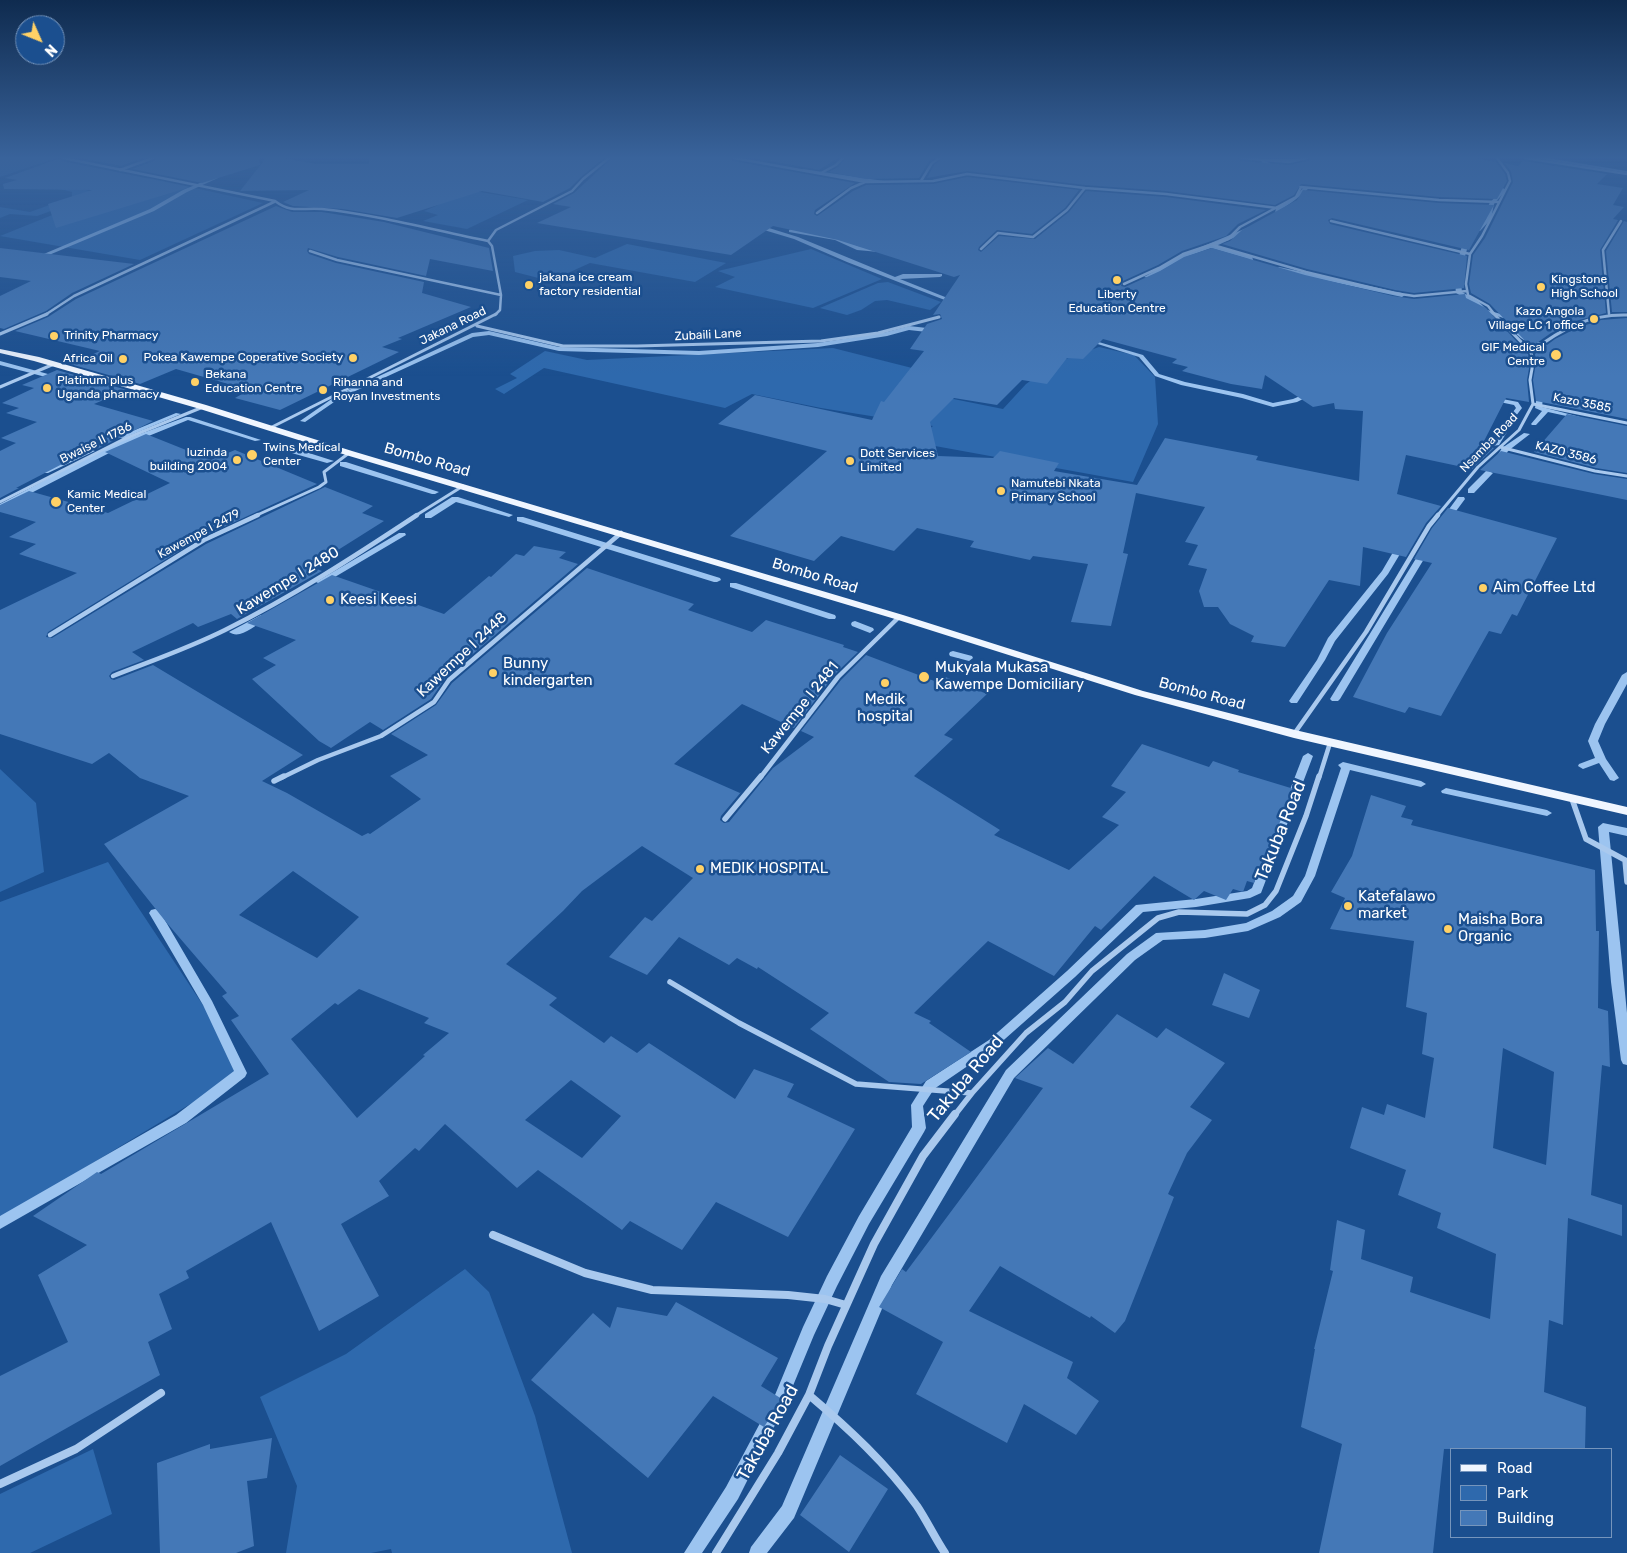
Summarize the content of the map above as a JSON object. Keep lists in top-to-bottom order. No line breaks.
{"streets":{"main road":["Bombo Road"],"street":["Jakana Road","Zubaili Lane","Kazo 3585","Bwaise II 1786","Nsamba Road","KAZO 3586","Kawempe I 2479","Kawempe I 2480","Kawempe I 2448","Kawempe I 2481","Takuba Road"]},"crossings":[["Jakana Road","Zubaili Lane"],["Jakana Road","Bombo Road"],["Kazo 3585","Nsamba Road"],["Bwaise II 1786","Bombo Road"],["Nsamba Road","KAZO 3586"],["Nsamba Road","Bombo Road"],["Bombo Road","Kawempe I 2479"],["Bombo Road","Kawempe I 2480"],["Bombo Road","Kawempe I 2448"],["Bombo Road","Kawempe I 2481"],["Bombo Road","Takuba Road"]],"places":["Liberty Education Centre","jakana ice cream factory residential","Kingstone High School","Kazo Angola Village LC 1 office","Trinity Pharmacy","GIF Medical Centre","Pokea Kawempe Coperative Society","Africa Oil","Bekana Education Centre","Platinum plus Uganda pharmacy","Rihanna and Royan Investments","Twins Medical Center","luzinda building 2004","Dott Services Limited","Namutebi Nkata Primary School","Kamic Medical Center","Aim Coffee Ltd","Keesi Keesi","Bunny kindergarten","Mukyala Mukasa Kawempe Domiciliary","Medik hospital","MEDIK HOSPITAL","Katefalawo market","Maisha Bora Organic"],"legend":["Road","Park","Building"],"north":"bottom right"}
